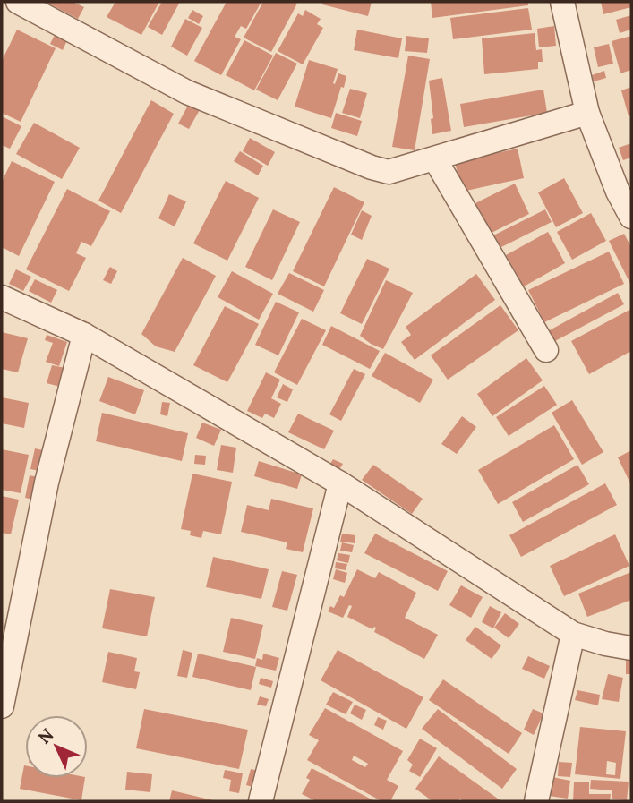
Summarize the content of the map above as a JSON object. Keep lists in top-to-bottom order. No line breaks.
{"north":"top left"}
